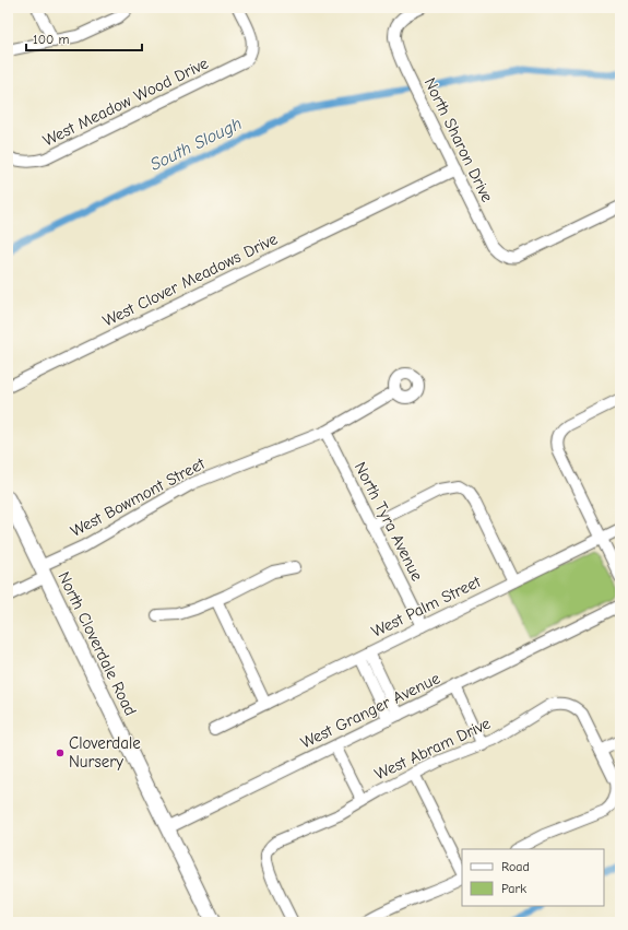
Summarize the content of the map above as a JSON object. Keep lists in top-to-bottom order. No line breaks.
{"streets":{"main road":["North Cloverdale Road"],"street":["West Meadow Wood Drive","North Sharon Drive","West Clover Meadows Drive","West Bowmont Street","North Tyra Avenue","West Palm Street","West Granger Avenue","West Abram Drive"]},"crossings":[["North Sharon Drive","West Clover Meadows Drive"],["West Bowmont Street","North Tyra Avenue"],["West Bowmont Street","North Cloverdale Road"],["North Tyra Avenue","West Palm Street"],["North Cloverdale Road","West Granger Avenue"]],"water":["South Slough"],"places":["Cloverdale Nursery"],"legend":["Road","Park"],"scale_bar":"100 m"}
